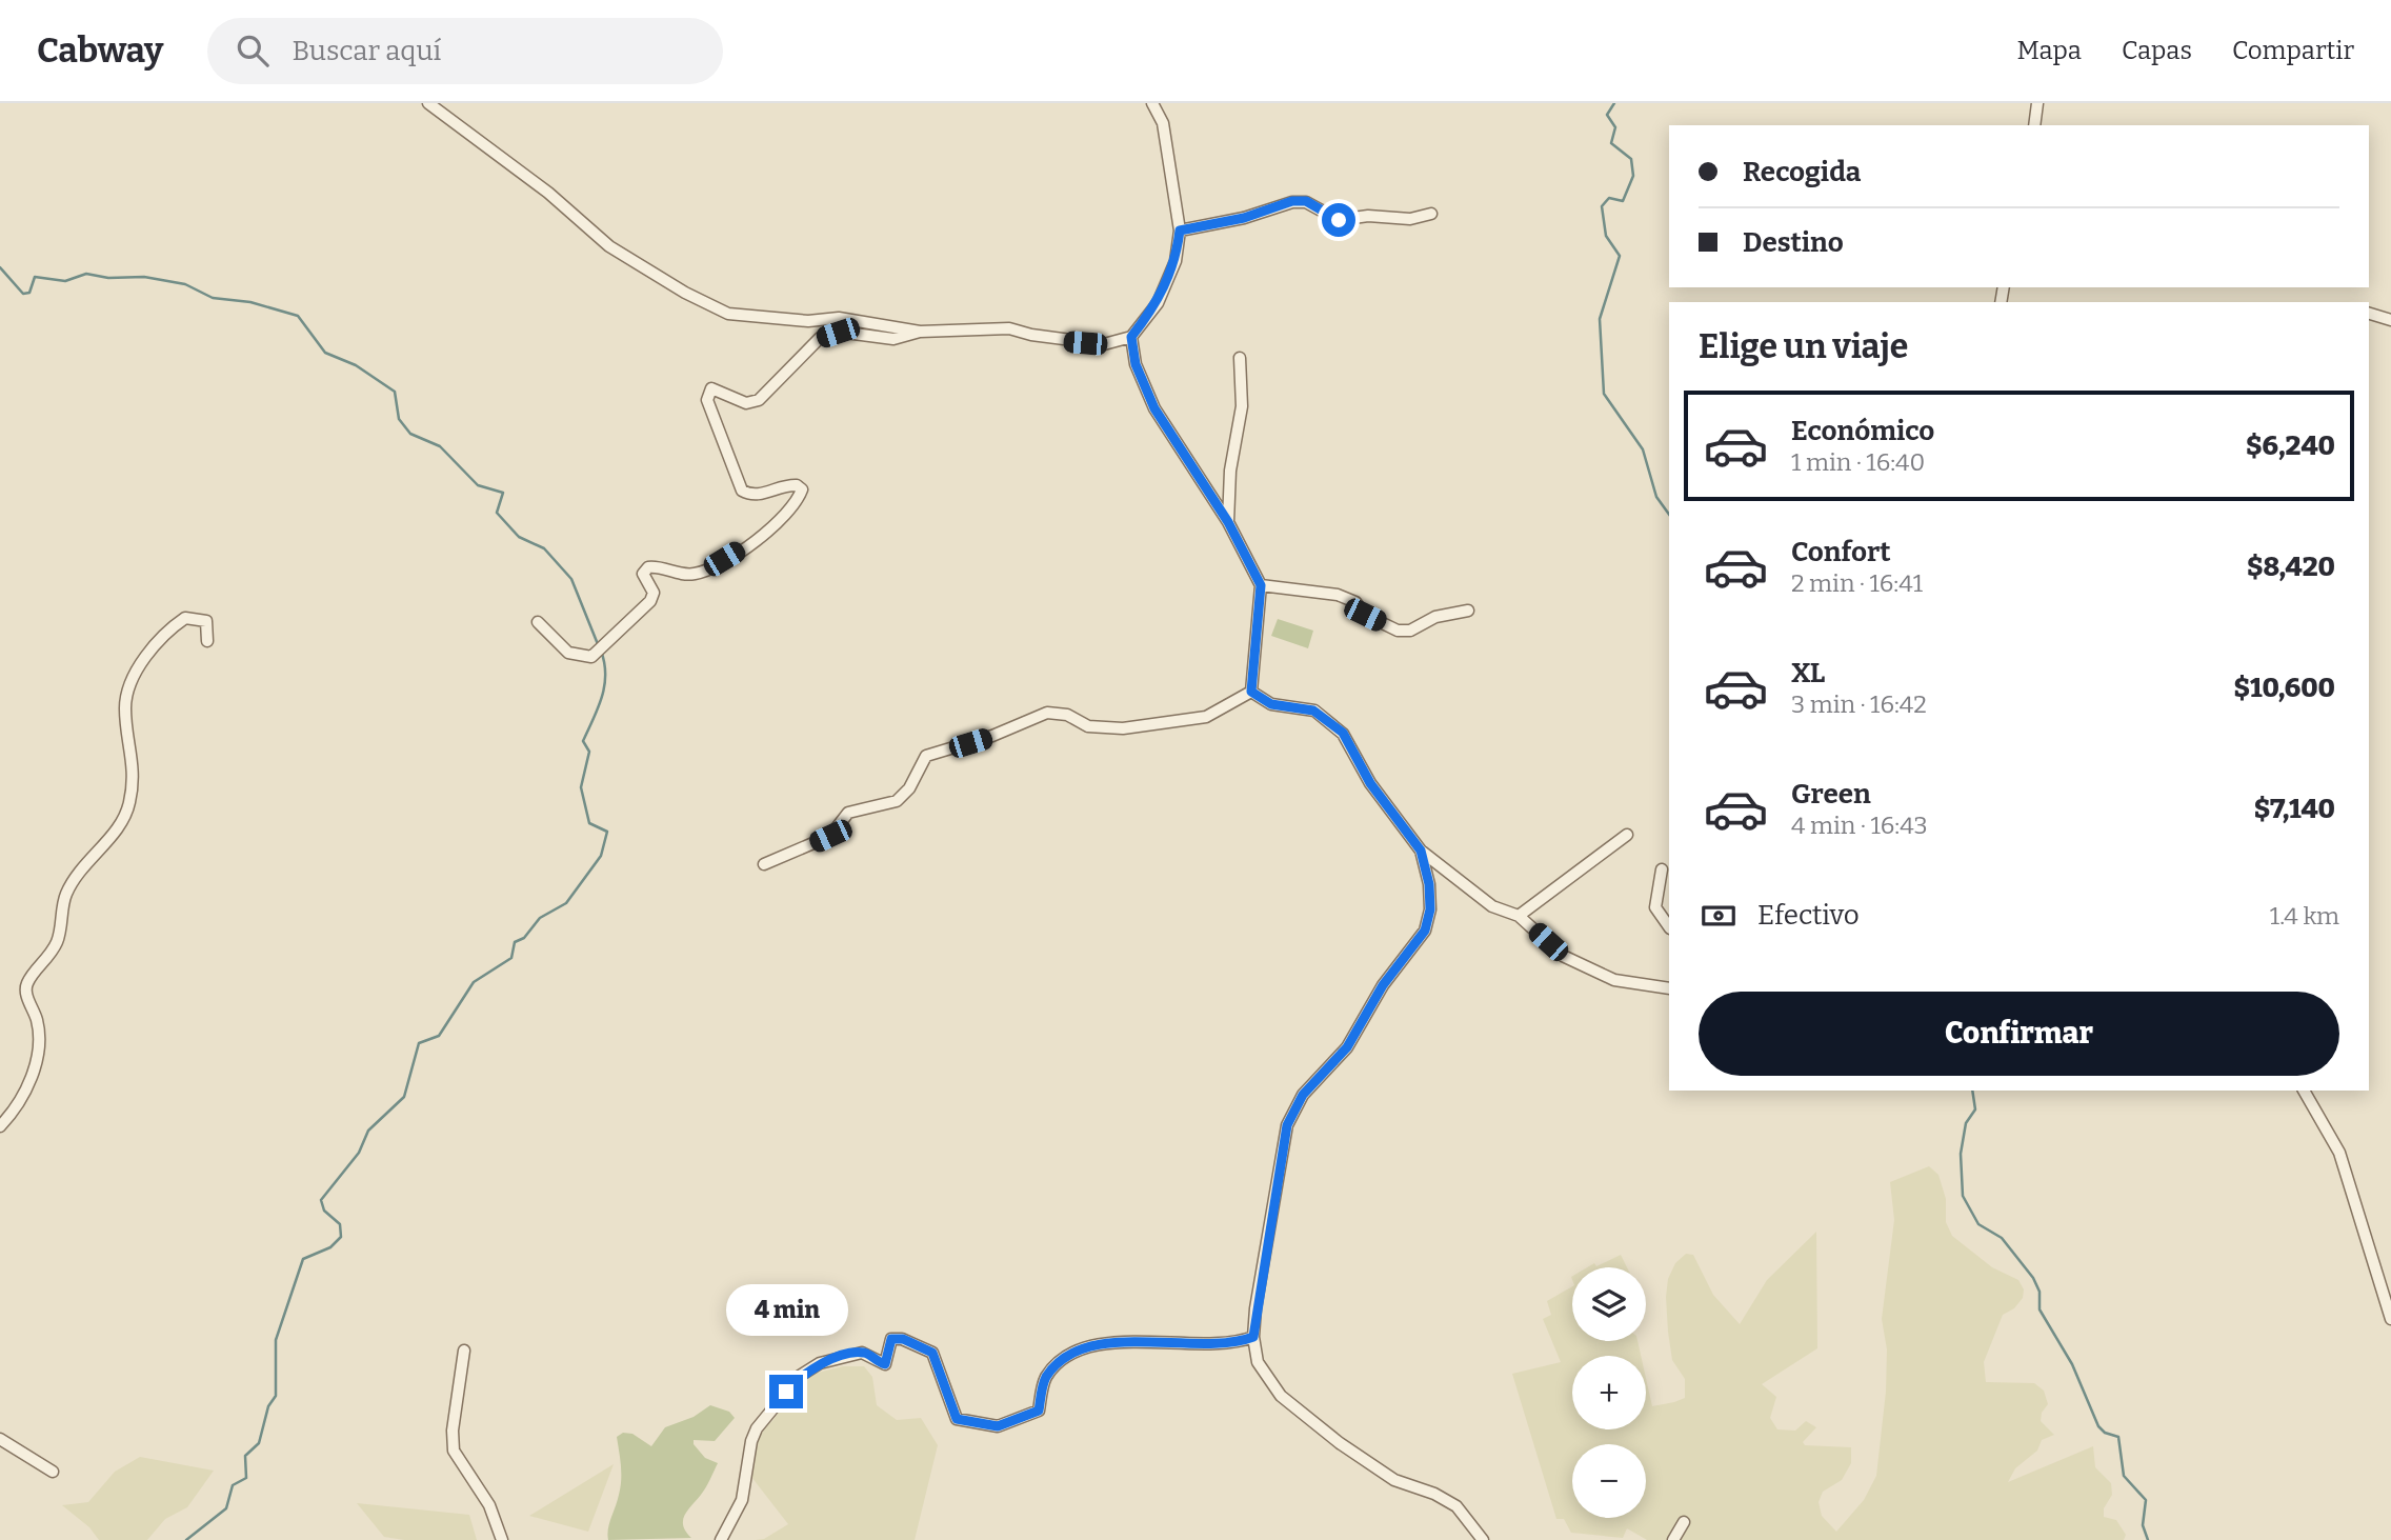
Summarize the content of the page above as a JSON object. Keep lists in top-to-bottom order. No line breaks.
{"page":{"header":"Cabway","search":"Buscar aquí","nav":["Mapa","Capas","Compartir"],"banner":["Recogida","Destino"],"heading":"Elige un viaje","list":[{"name":"Económico","note":"1 min · 16:40","value":"$6,240"},{"name":"Confort","note":"2 min · 16:41","value":"$8,420"},{"name":"XL","note":"3 min · 16:42","value":"$10,600"},{"name":"Green","note":"4 min · 16:43","value":"$7,140"}],"pay":["Efectivo","1.4 km"],"buttons":"Confirmar","map_buttons":["+","−"],"bubble":"4 min"}}
